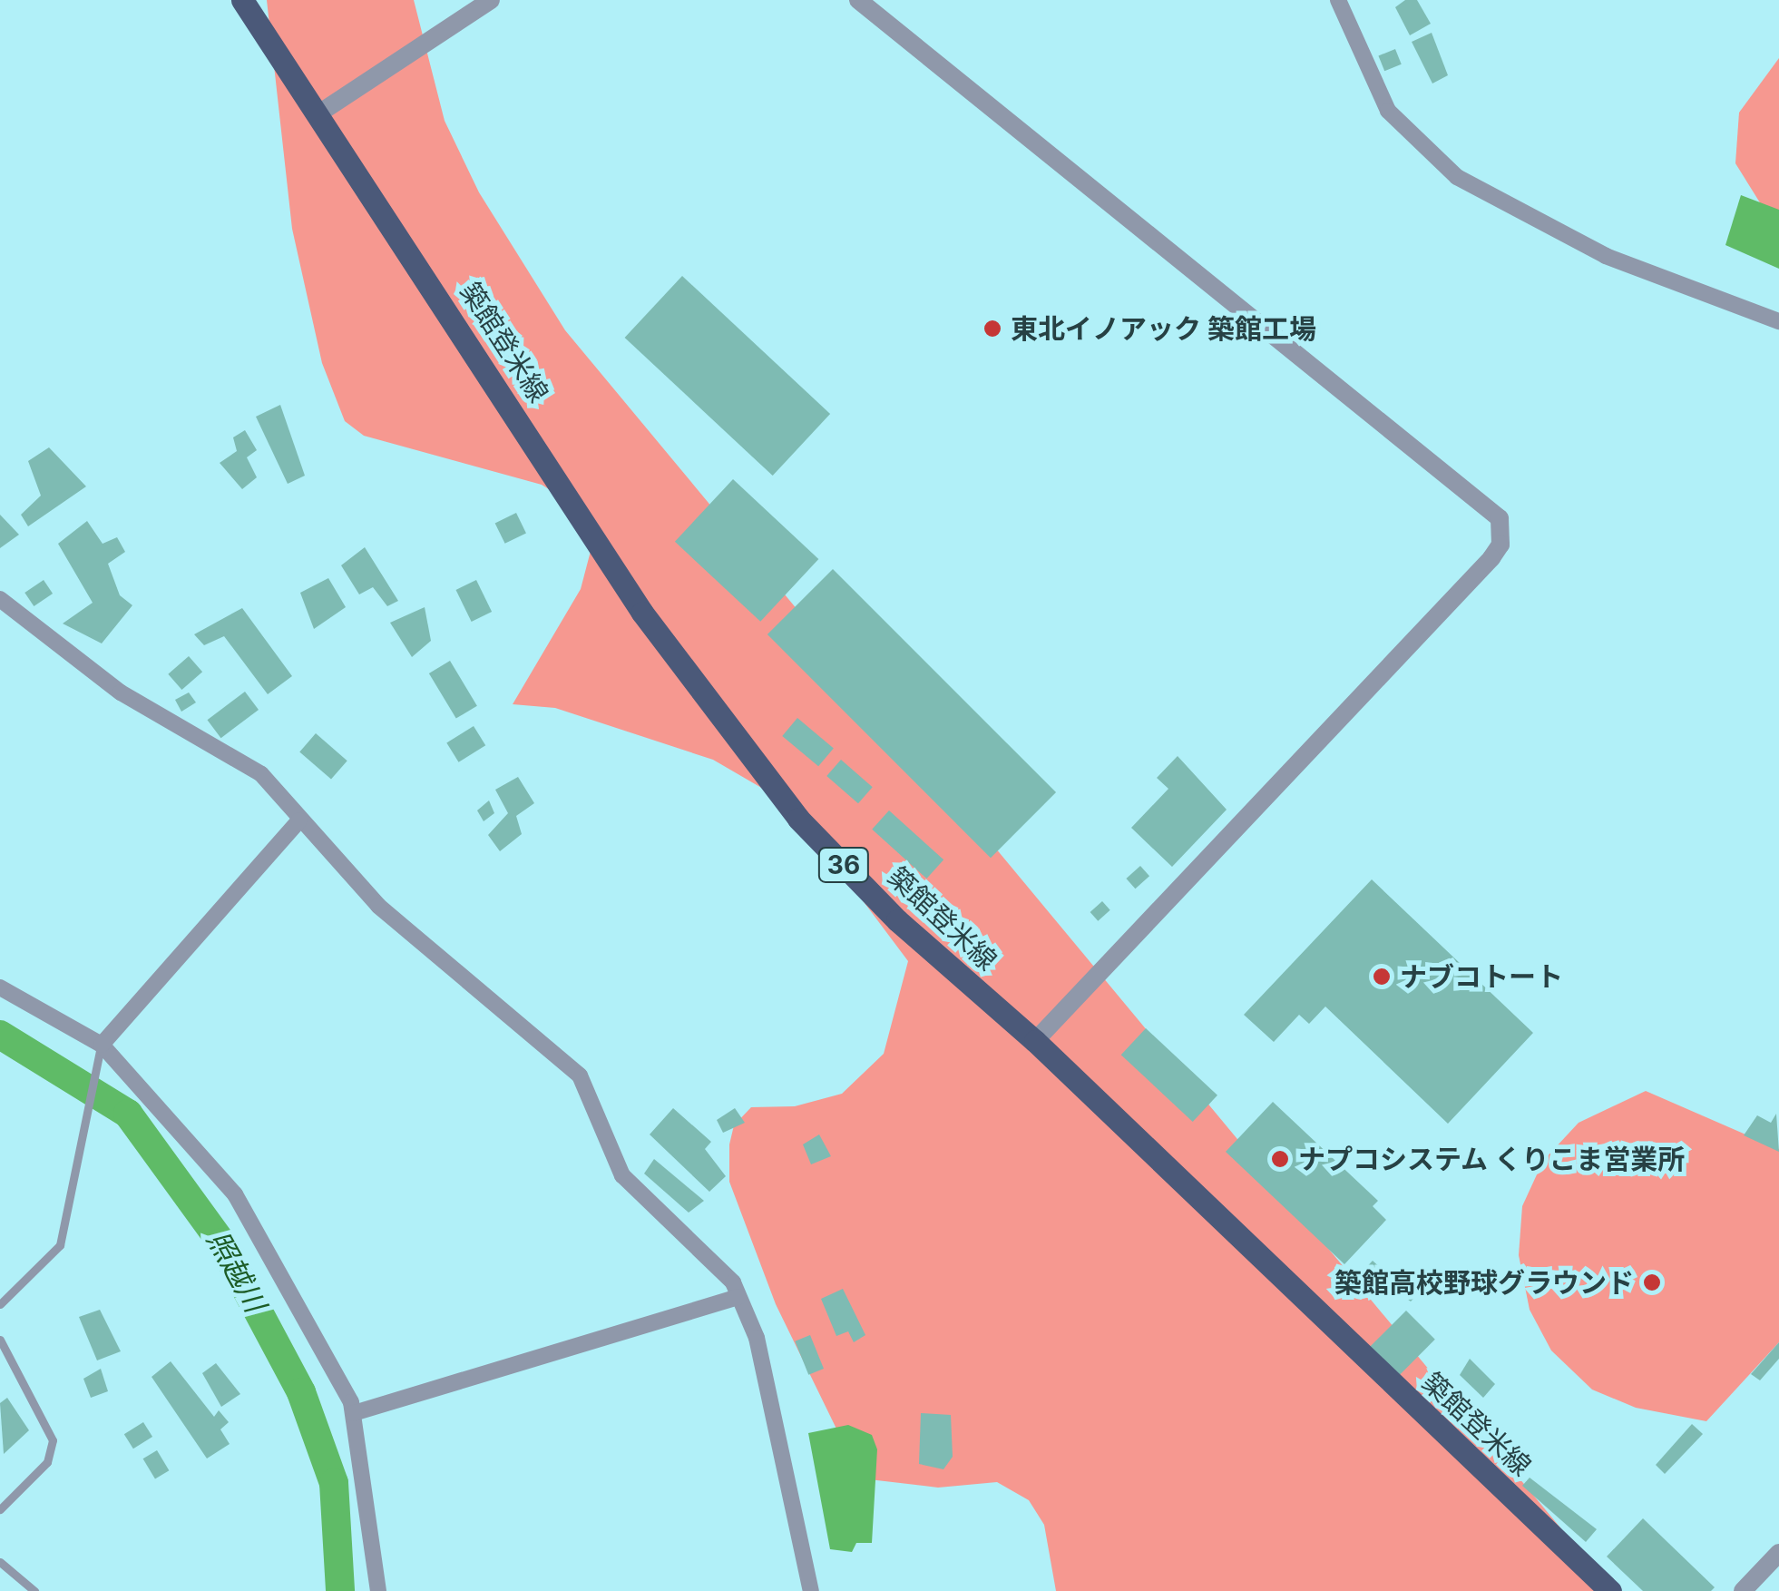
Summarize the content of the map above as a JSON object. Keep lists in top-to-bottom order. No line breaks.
{"streets":{"main road":["築館登米線","36"]},"water":["照越川"],"places":["東北イノアック 築館工場","ナブコトート","ナプコシステム くりこま営業所","築館高校野球グラウンド"]}
